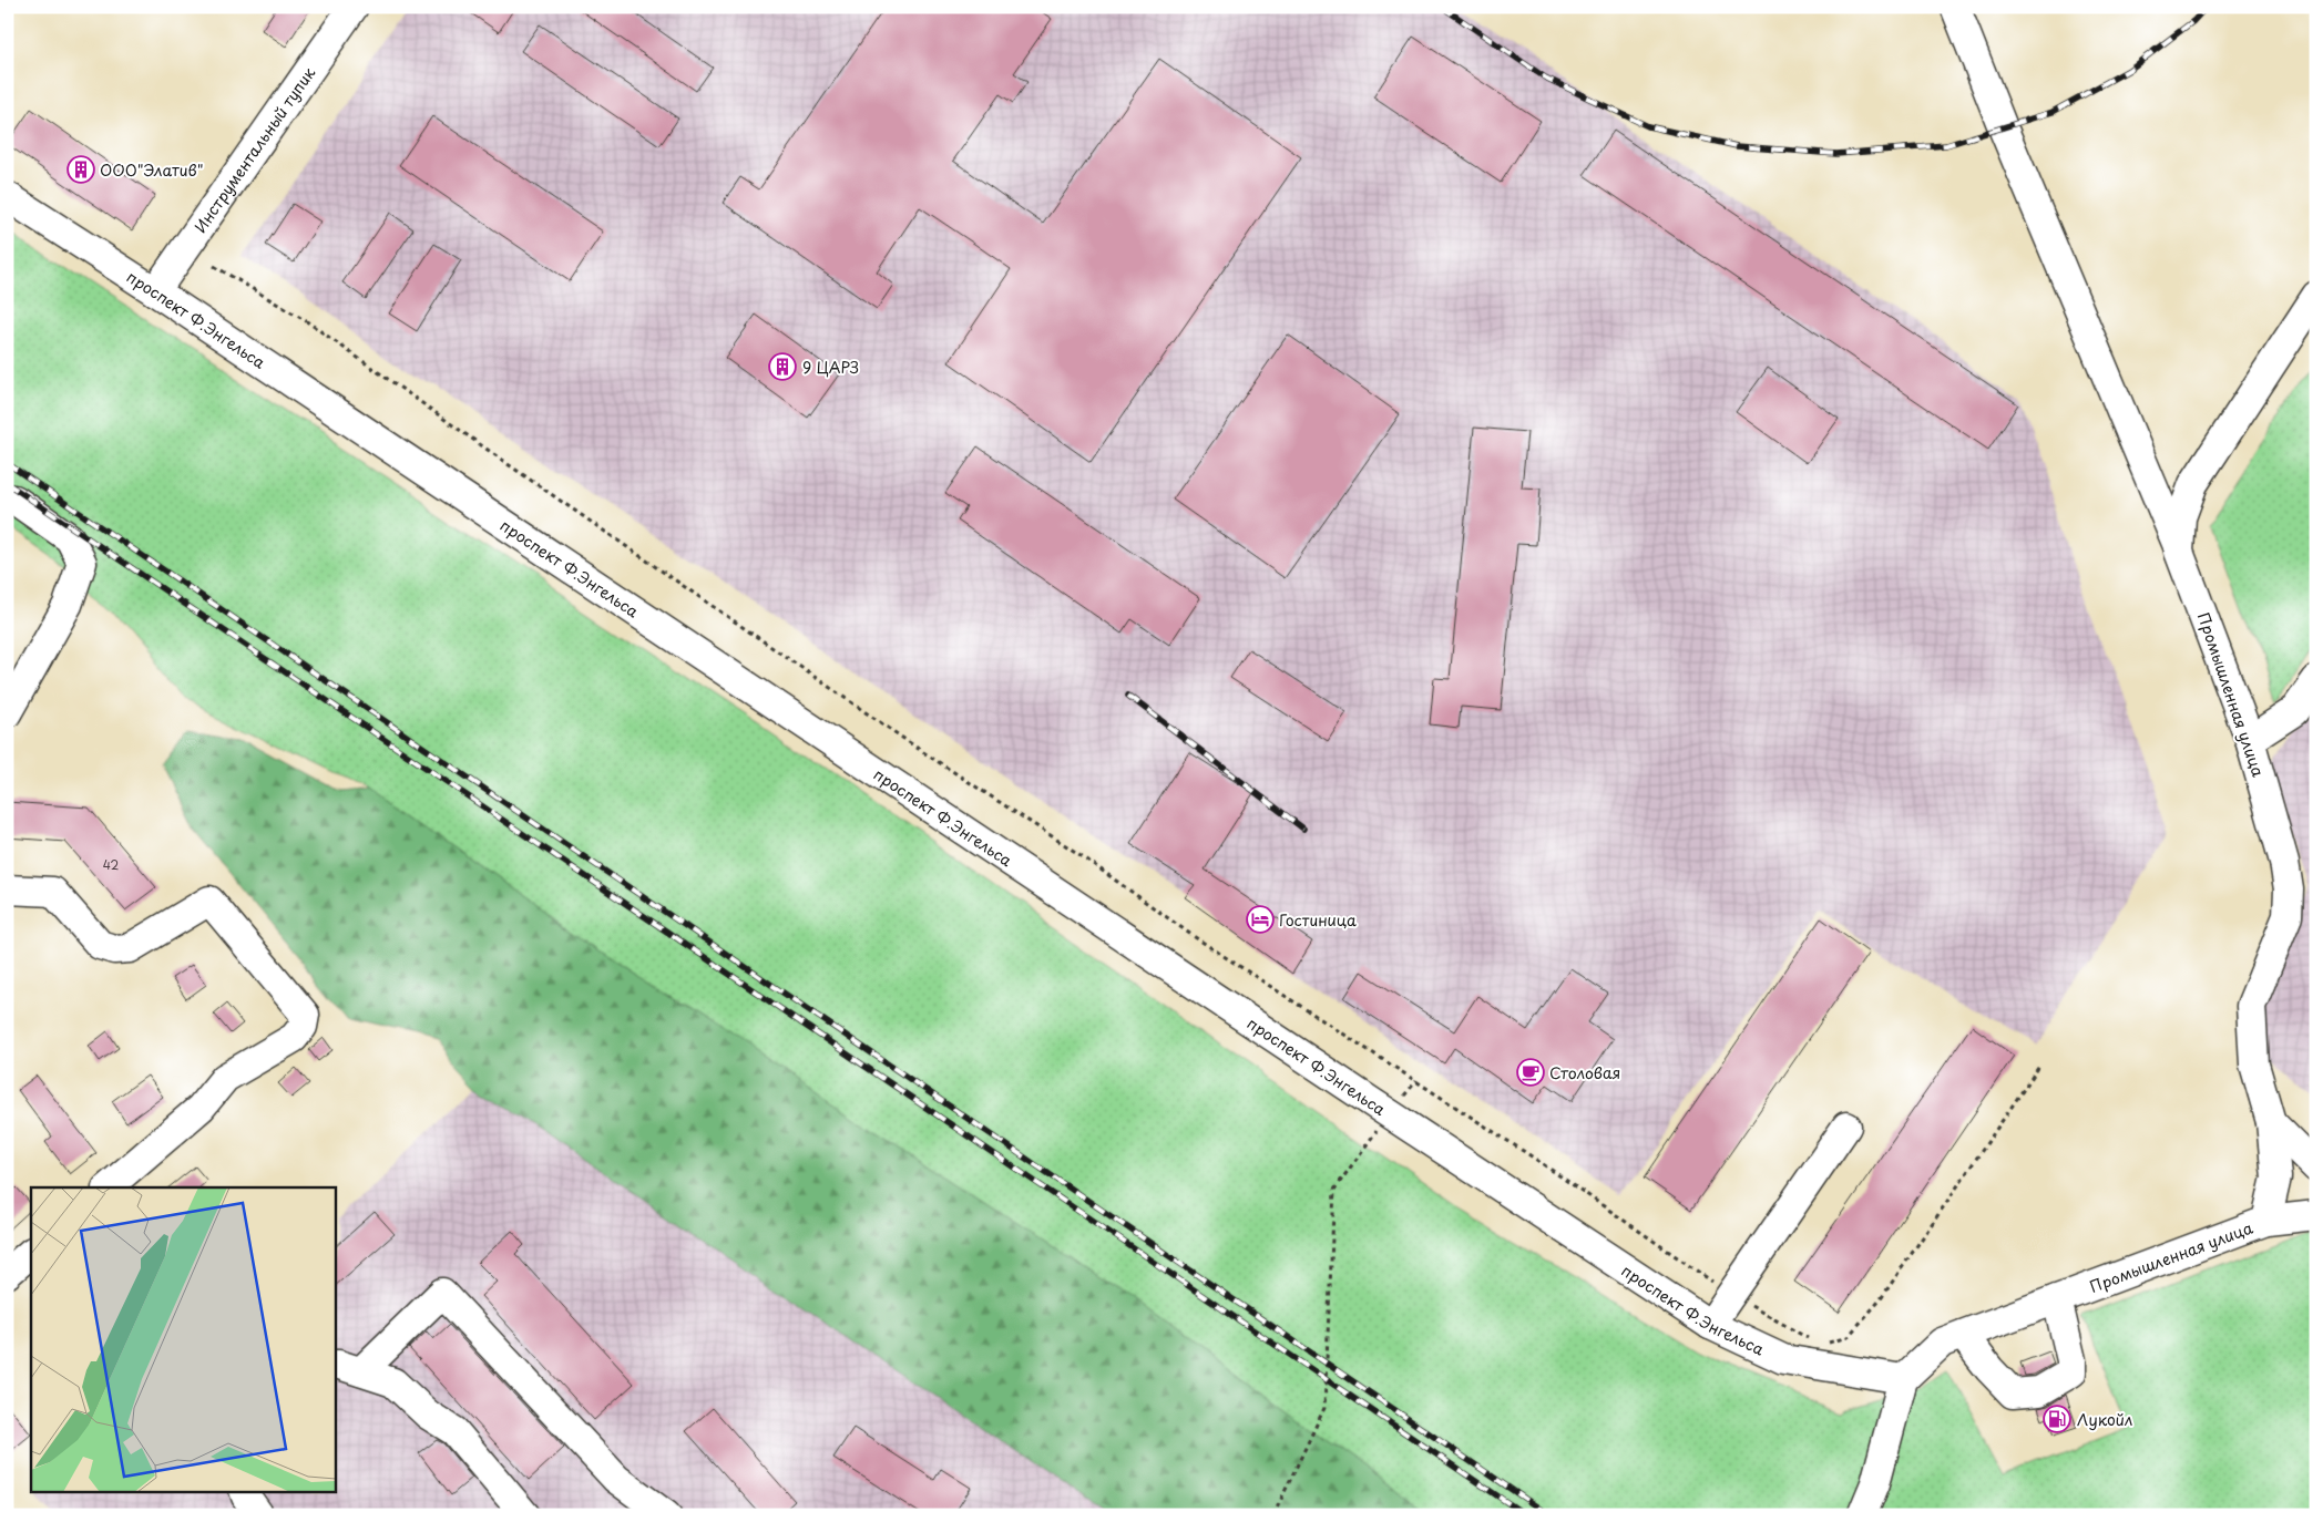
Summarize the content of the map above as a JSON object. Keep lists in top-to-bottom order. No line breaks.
{"streets":{"street":["Инструментальный тупик","проспект Ф.Энгельса","Промышленная улица"]},"crossings":[["Инструментальный тупик","проспект Ф.Энгельса"],["проспект Ф.Энгельса","Промышленная улица"]],"places":{"building":["ООО\"Элатив\"","9 ЦАРЗ"],"hotel":["Гостиница"],"cafe":["Столовая"],"fuel station":["Лукойл"]},"house_numbers":["42"]}
